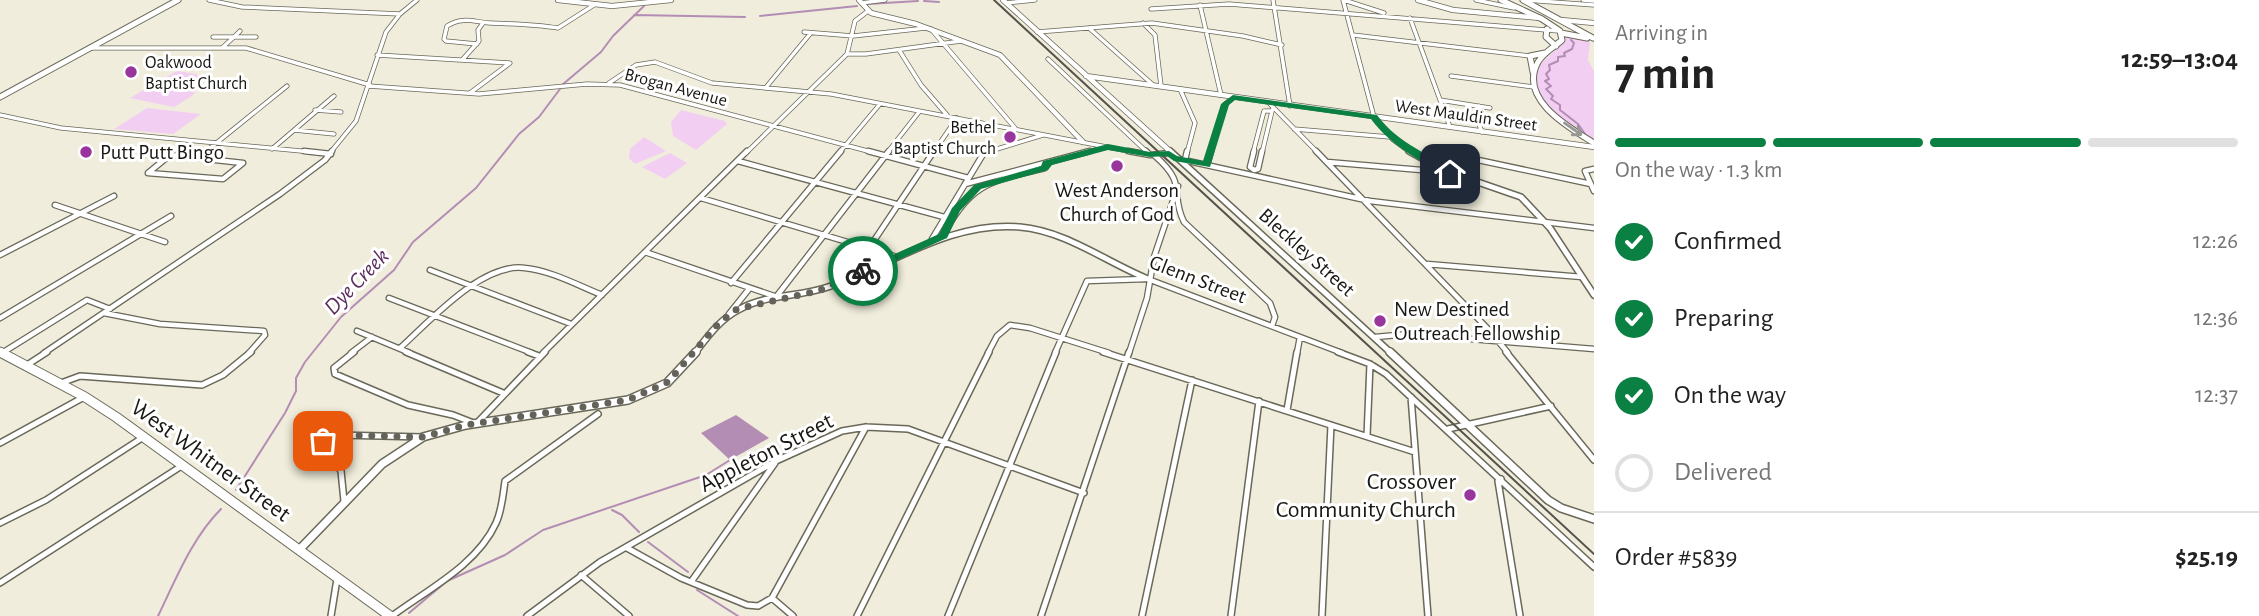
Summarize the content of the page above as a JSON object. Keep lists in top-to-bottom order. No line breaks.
{"streets":{"main road":["West Whitner Street"],"street":["Brogan Avenue","West Mauldin Street","Bleckley Street","Glenn Street","Appleton Street"]},"crossings":[["West Mauldin Street","Bleckley Street"],["Glenn Street","West Whitner Street"]],"water":["Dye Creek"],"places":["Oakwood Baptist Church","Bethel Baptist Church","Putt Putt Bingo","West Anderson Church of God","New Destined Outreach Fellowship","Crossover Community Church"],"page":{"heading":["7 min","Arriving in","12:59–13:04"],"panel":["Order #5839","$25.19"],"bar":"On the way · 1.3 km","list":[["Confirmed","12:26"],["Preparing","12:36"],["On the way","12:37"],"Delivered"]}}
